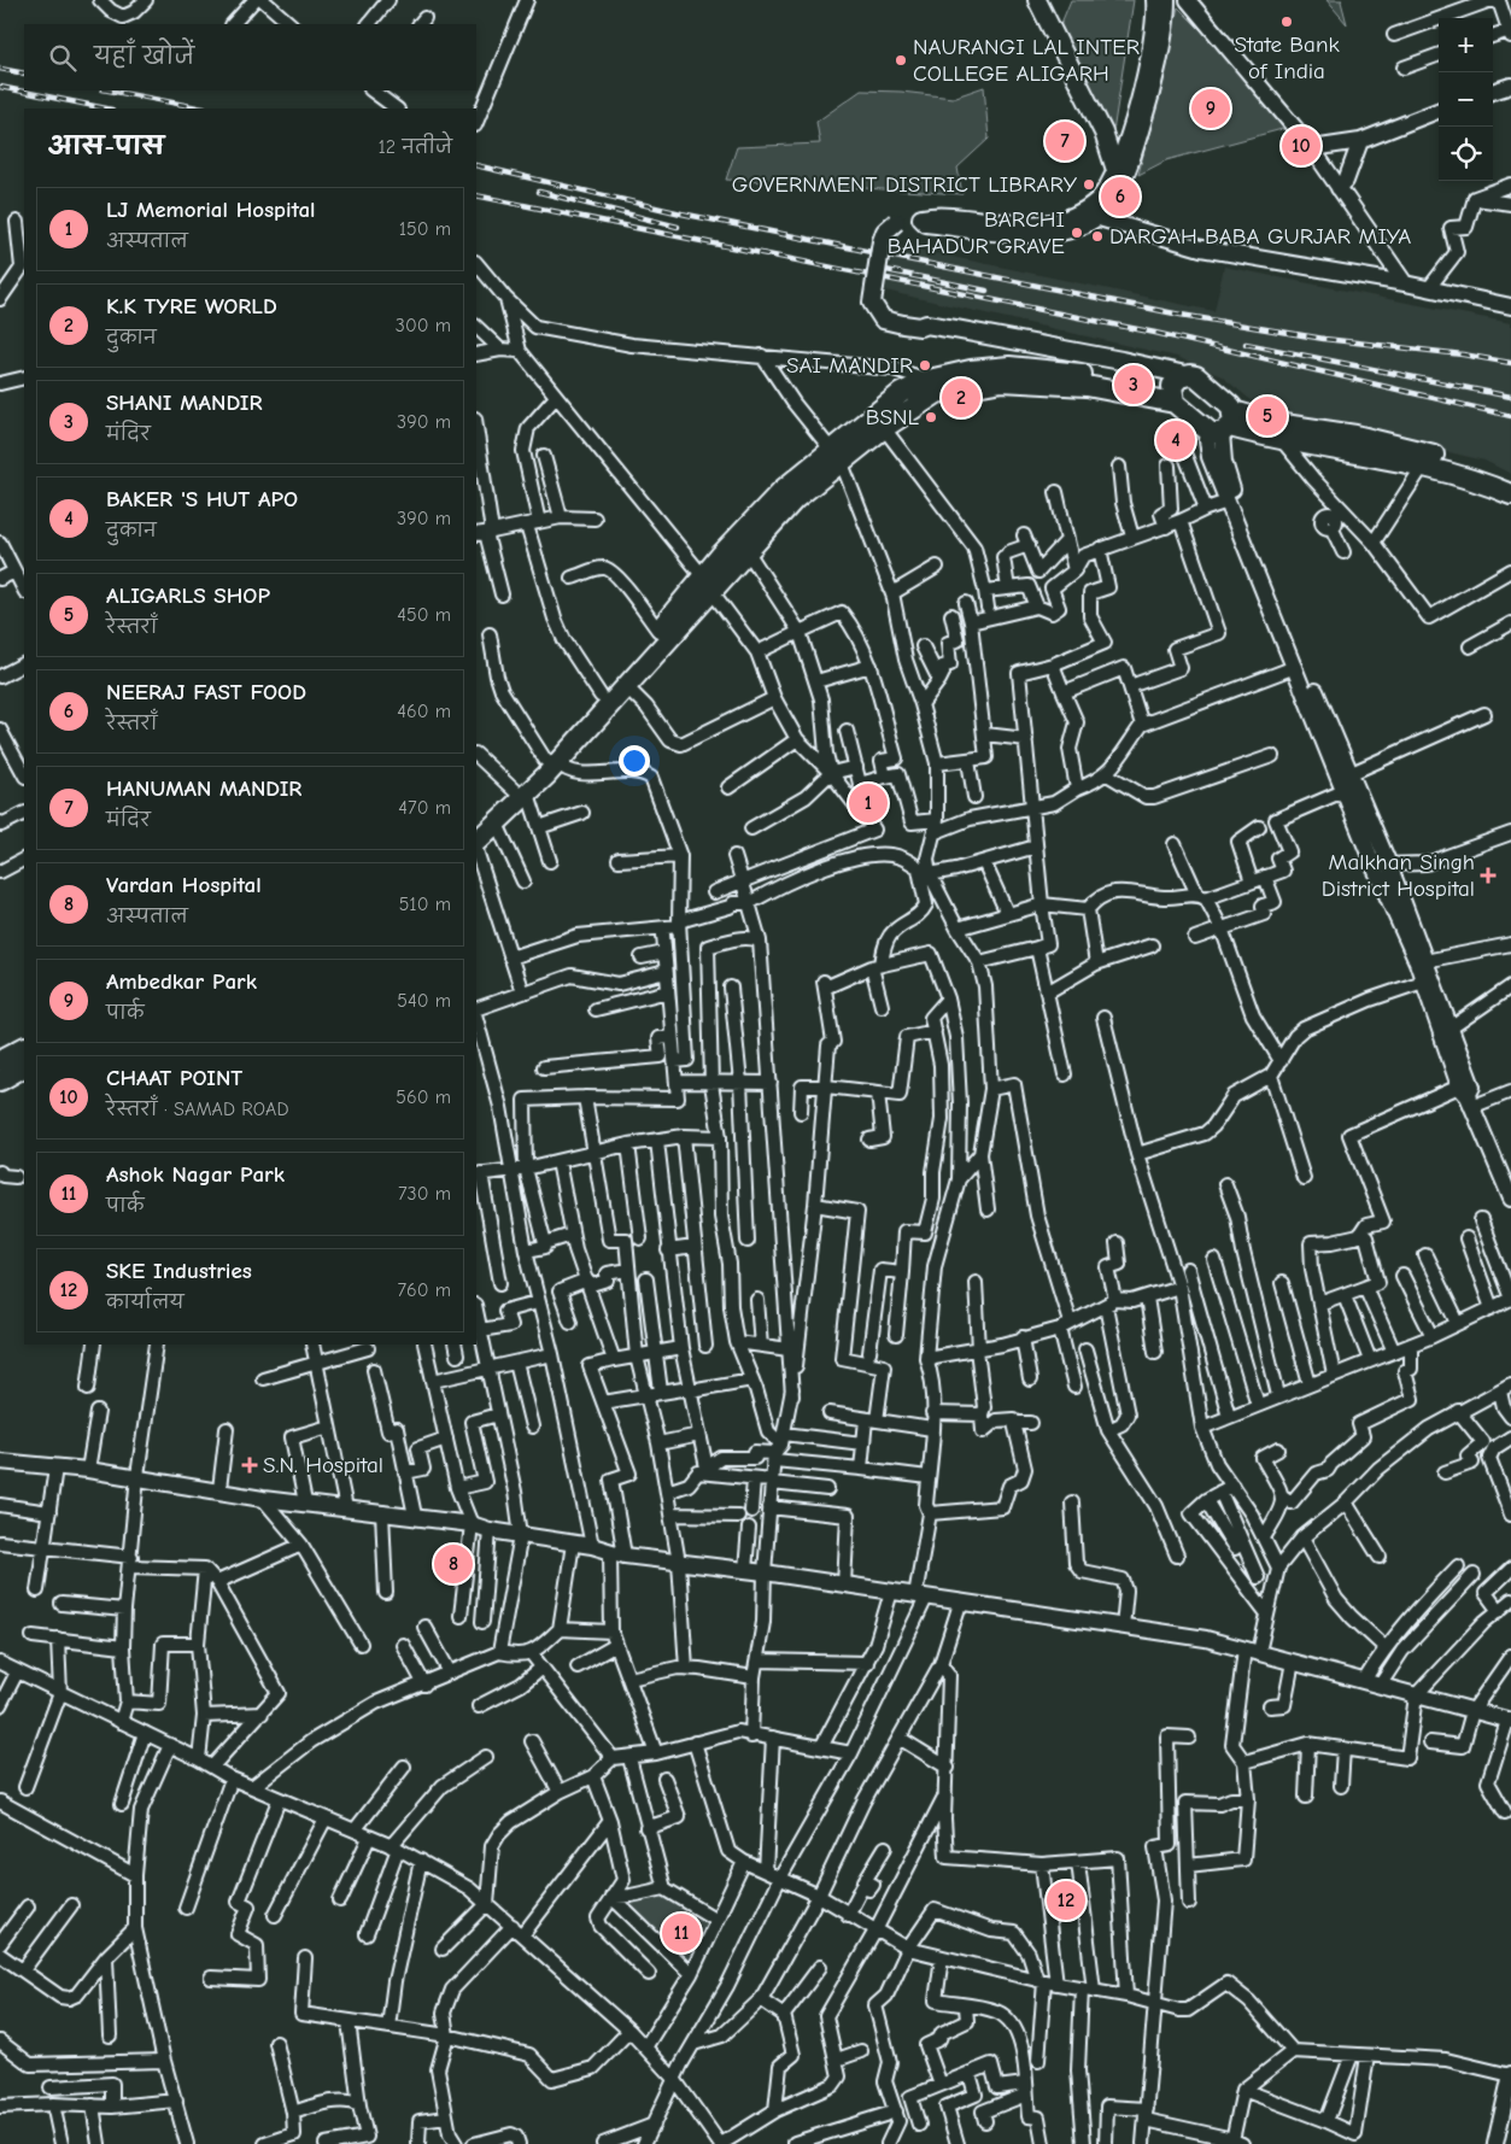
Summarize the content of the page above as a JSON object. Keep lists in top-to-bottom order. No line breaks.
{"places":{"other":["State Bank of India","NAURANGI LAL INTER COLLEGE ALIGARH","GOVERNMENT DISTRICT LIBRARY","BARCHI BAHADUR GRAVE","DARGAH BABA GURJAR MIYA","SAI MANDIR","BSNL"],"health":["Malkhan Singh District Hospital","S.N. Hospital"]},"page":{"map_buttons":["+","−"],"search":"यहाँ खोजें","pins":["9","7","10","6","3","2","5","4","1","8","12","11"],"heading":["आस-पास","12 नतीजे"],"list":[{"mark":"1","name":"LJ Memorial Hospital","note":"अस्पताल","value":"150 m"},{"mark":"2","name":"K.K TYRE WORLD","note":"दुकान","value":"300 m"},{"mark":"3","name":"SHANI MANDIR","note":"मंदिर","value":"390 m"},{"mark":"4","name":"BAKER 'S HUT APO","note":"दुकान","value":"390 m"},{"mark":"5","name":"ALIGARLS SHOP","note":"रेस्तराँ","value":"450 m"},{"mark":"6","name":"NEERAJ FAST FOOD","note":"रेस्तराँ","value":"460 m"},{"mark":"7","name":"HANUMAN MANDIR","note":"मंदिर","value":"470 m"},{"mark":"8","name":"Vardan Hospital","note":"अस्पताल","value":"510 m"},{"mark":"9","name":"Ambedkar Park","note":"पार्क","value":"540 m"},{"mark":"10","name":"CHAAT POINT","note":"रेस्तराँ · SAMAD ROAD","value":"560 m"},{"mark":"11","name":"Ashok Nagar Park","note":"पार्क","value":"730 m"},{"mark":"12","name":"SKE Industries","note":"कार्यालय","value":"760 m"}]}}
